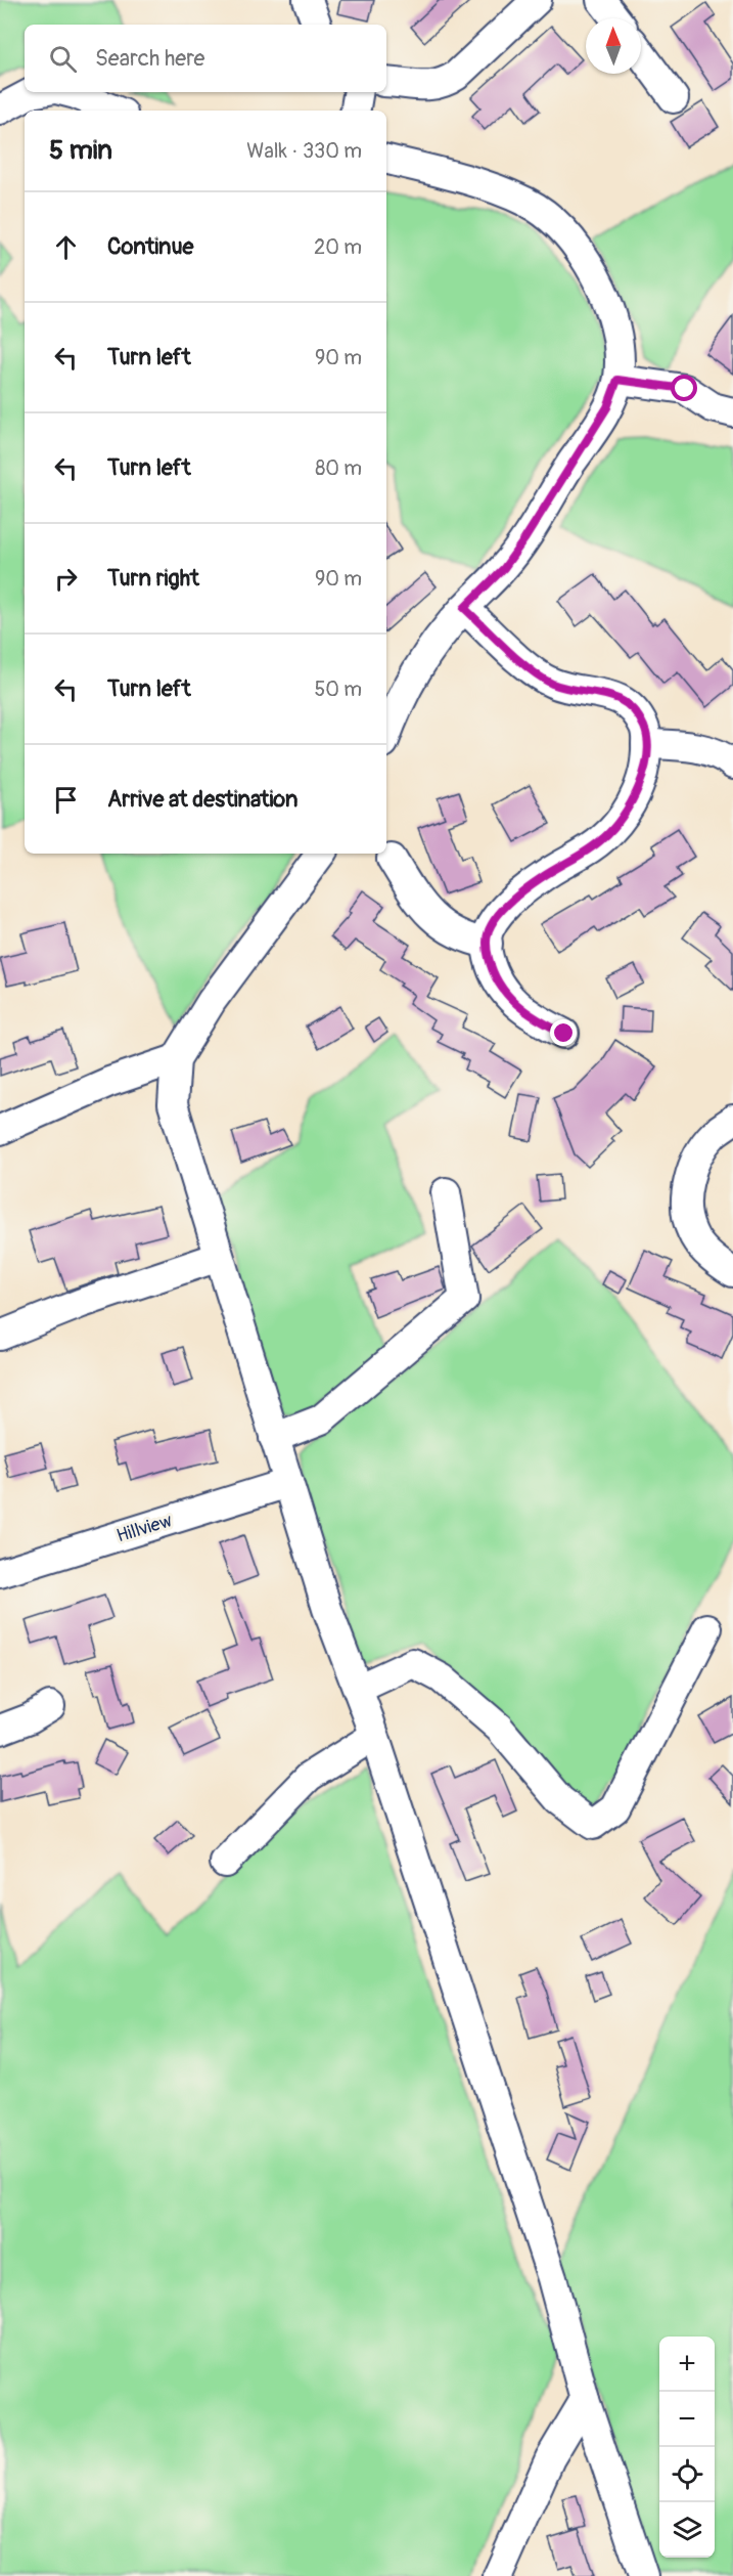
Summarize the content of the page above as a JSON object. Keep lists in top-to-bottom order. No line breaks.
{"streets":{"street":["Hillview"]},"north":"top","page":{"search":"Search here","heading":["5 min","Walk · 330 m"],"list":[["Continue","20 m"],["Turn left","90 m"],["Turn left","80 m"],["Turn right","90 m"],["Turn left","50 m"],"Arrive at destination"],"map_buttons":["+","−"]}}
